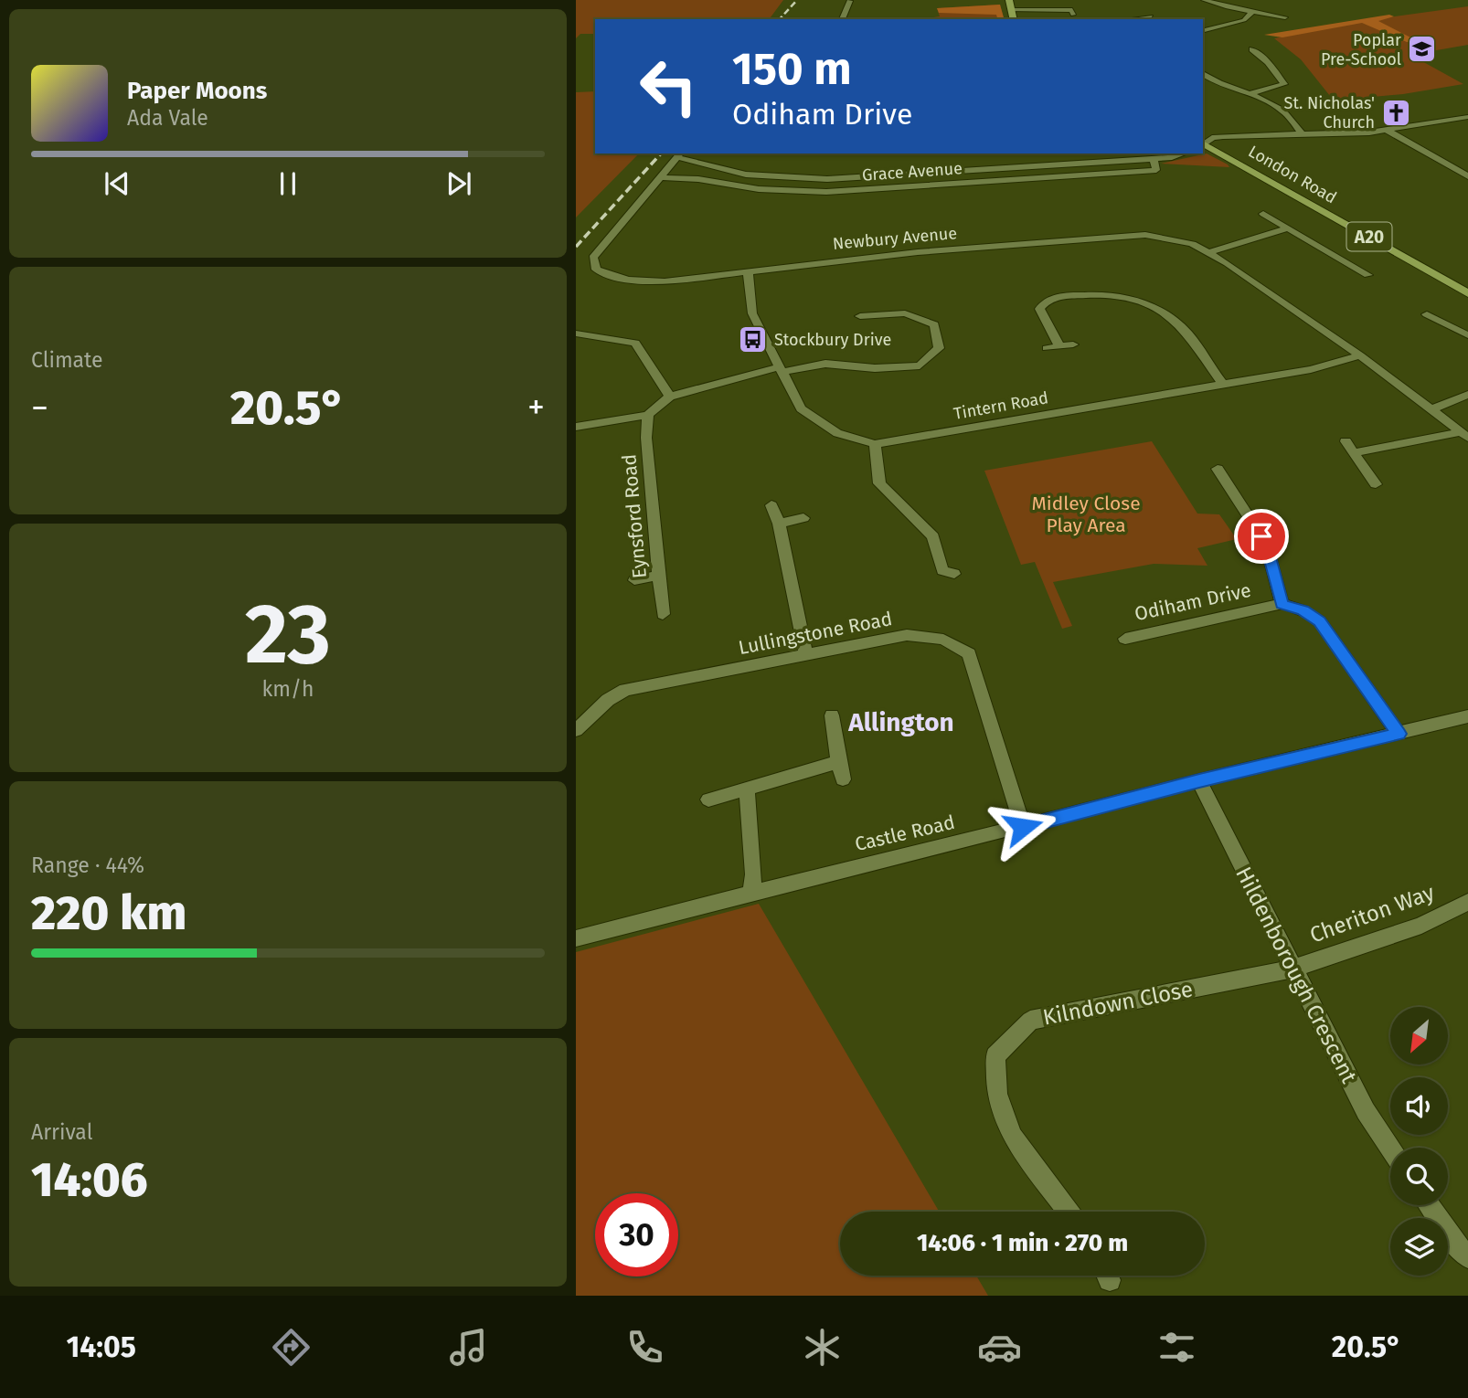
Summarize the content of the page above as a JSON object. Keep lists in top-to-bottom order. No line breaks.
{"streets":{"main road":["London Road","A20"],"street":["Grace Avenue","Newbury Avenue","Tintern Road","Eynsford Road","Odiham Drive","Lullingstone Road","Castle Road","Cheriton Way","Hildenborough Crescent","Kilndown Close"]},"crossings":[["Grace Avenue","Newbury Avenue"],["Newbury Avenue","Tintern Road"],["Lullingstone Road","Castle Road"],["Castle Road","Hildenborough Crescent"],["Cheriton Way","Hildenborough Crescent"],["Cheriton Way","Kilndown Close"],["Hildenborough Crescent","Kilndown Close"]],"districts":["Allington"],"parks":["Midley Close Play Area"],"places":{"school or university":["Poplar Pre-School"],"church":["St. Nicholas' Church"],"bus stop":["Stockbury Drive"]},"north":"bottom left","page":{"turn":["150 m","Odiham Drive"],"song":["Paper Moons","Ada Vale"],"tile":["Climate",["23","km/h"],["Range · 44%","220 km"],["Arrival","14:06"]],"heat":["−","20.5°","+"],"limit":"30","trip":"14:06 · 1 min · 270 m","tabs":["14:05","20.5°"]}}
